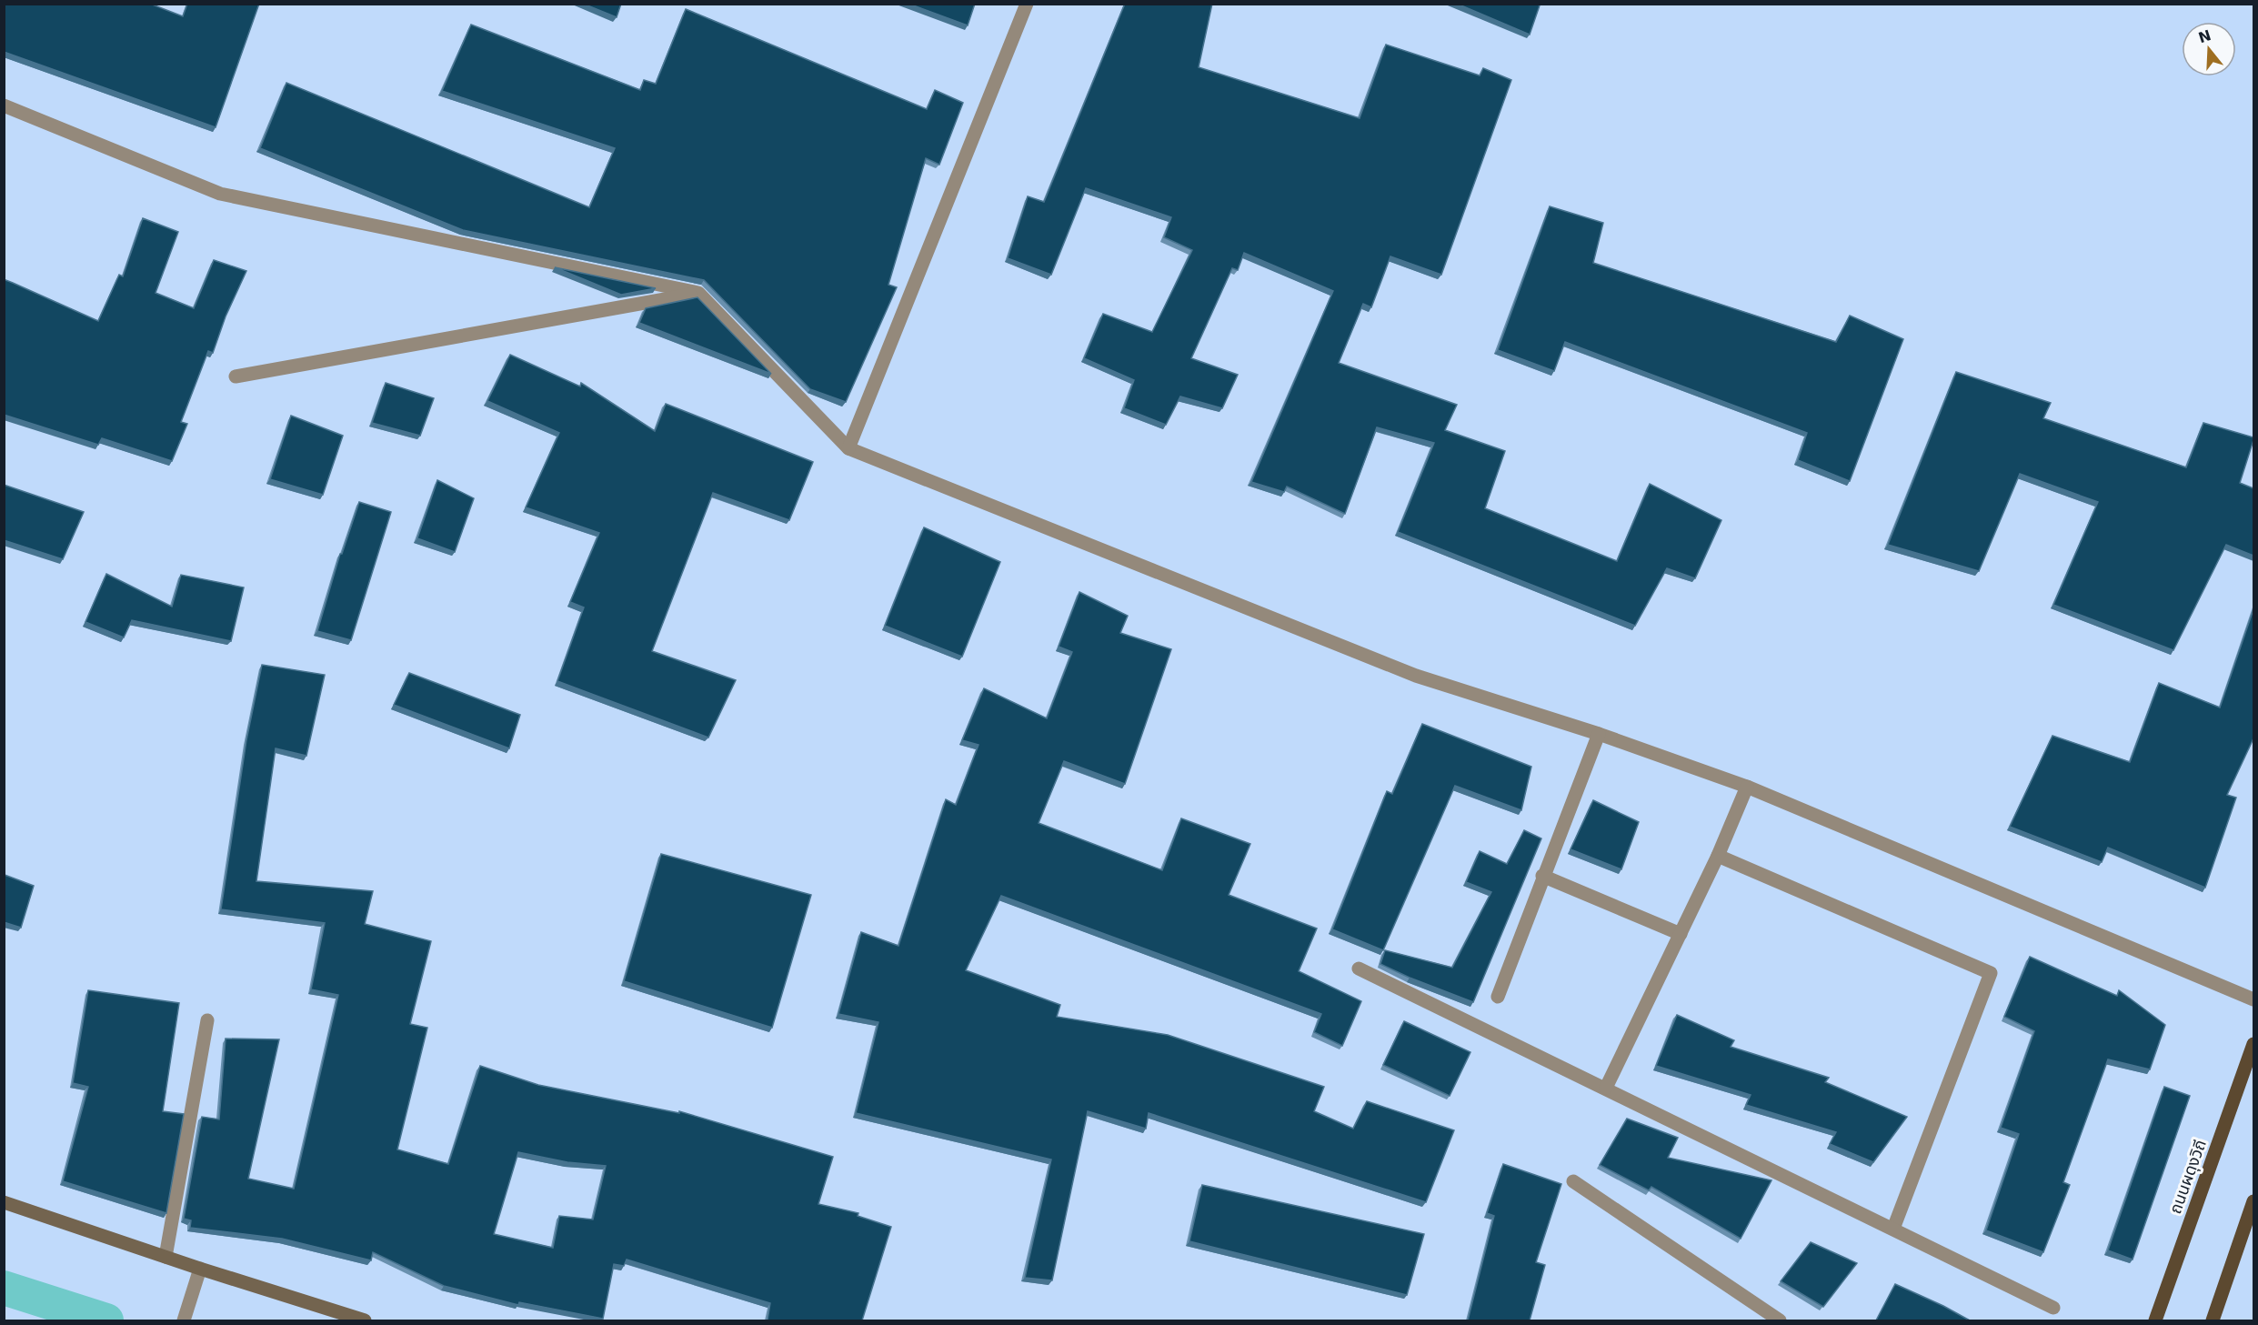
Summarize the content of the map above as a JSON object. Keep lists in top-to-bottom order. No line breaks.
{"streets":{"main road":["ถนนผดุงวิถี"]},"north":"top"}
